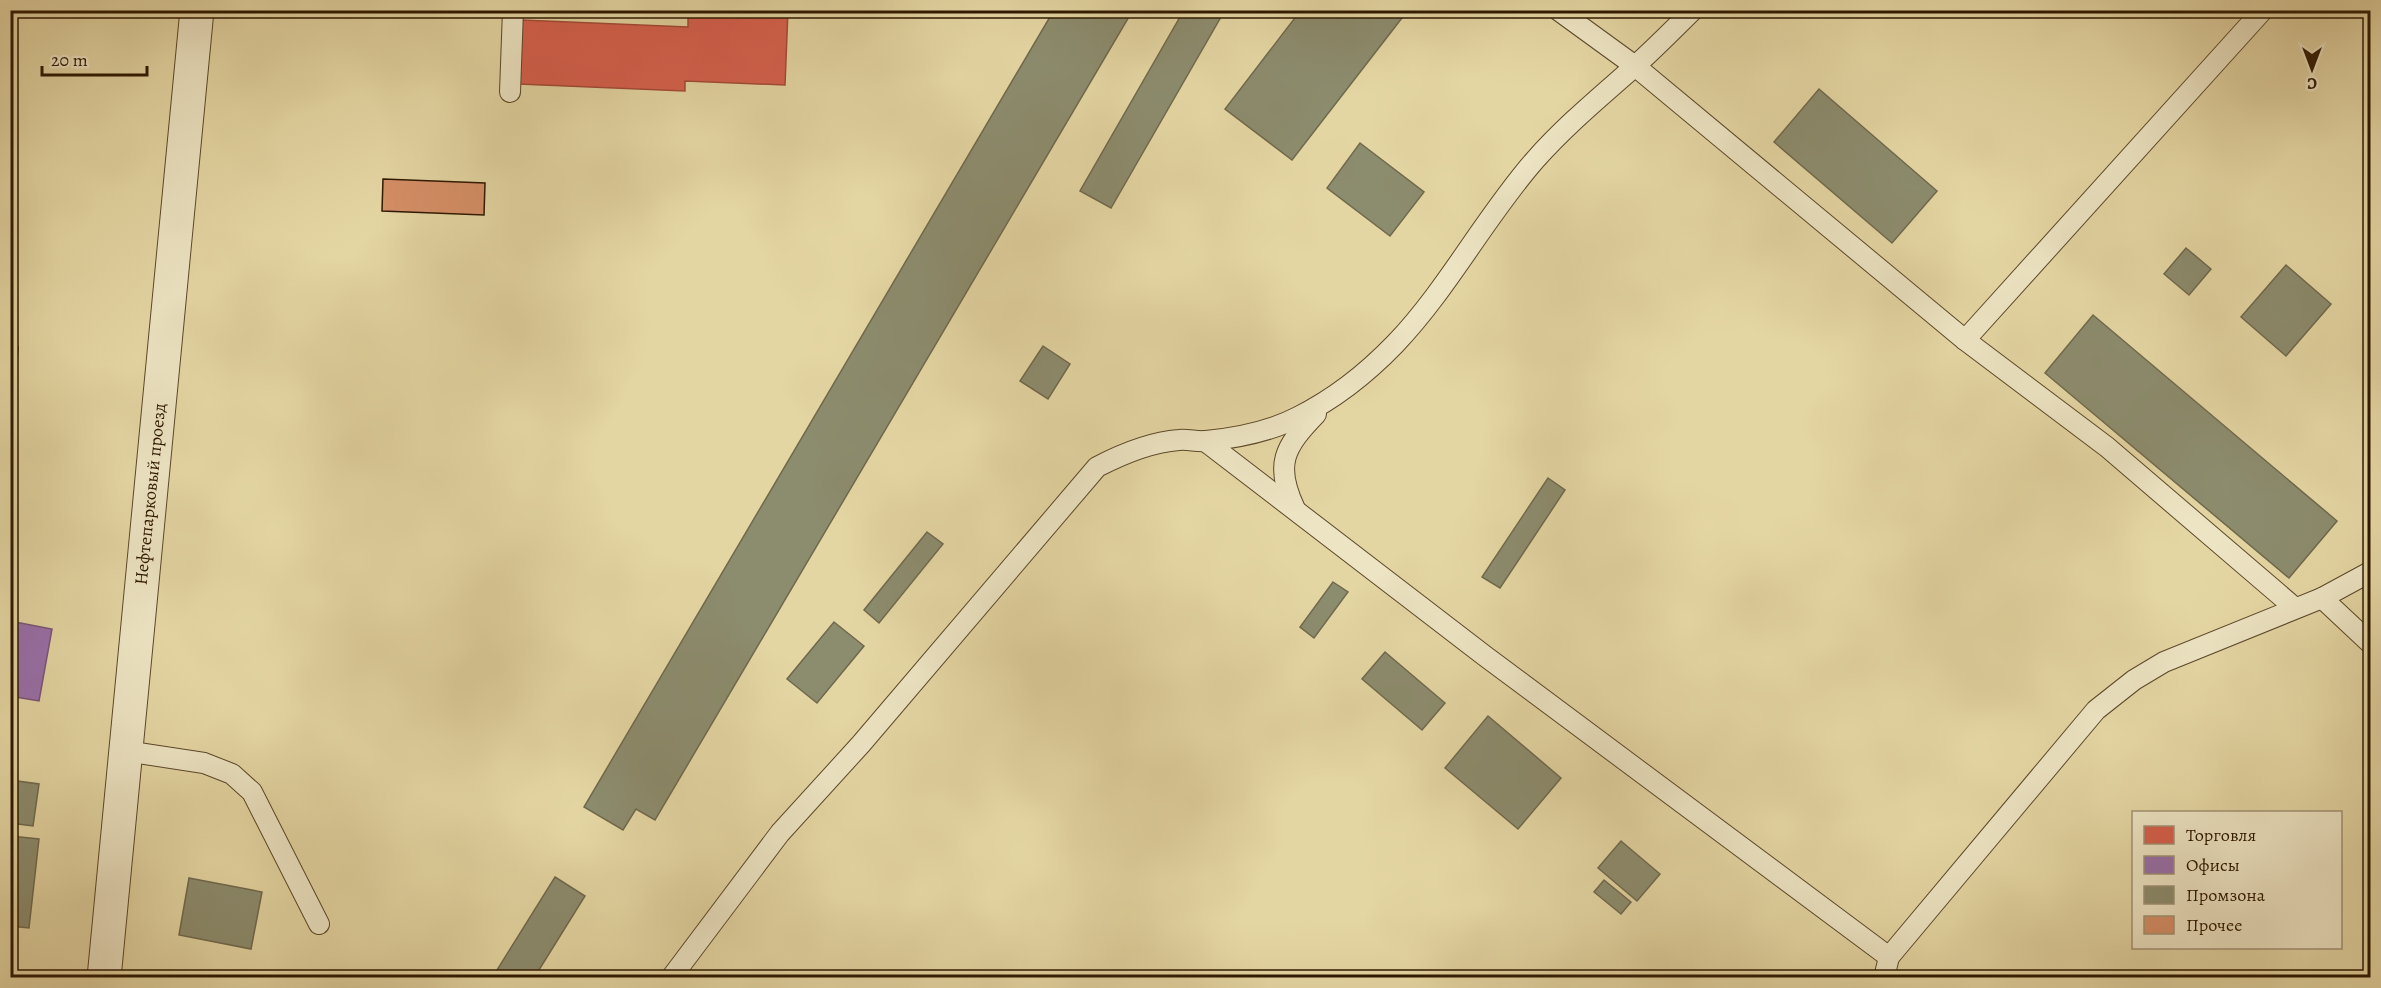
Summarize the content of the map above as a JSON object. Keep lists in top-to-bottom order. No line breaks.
{"streets":{"street":["Нефтепарковый проезд"]},"legend":["Торговля","Офисы","Промзона","Прочее"],"scale_bar":"20 m","north":"bottom"}
